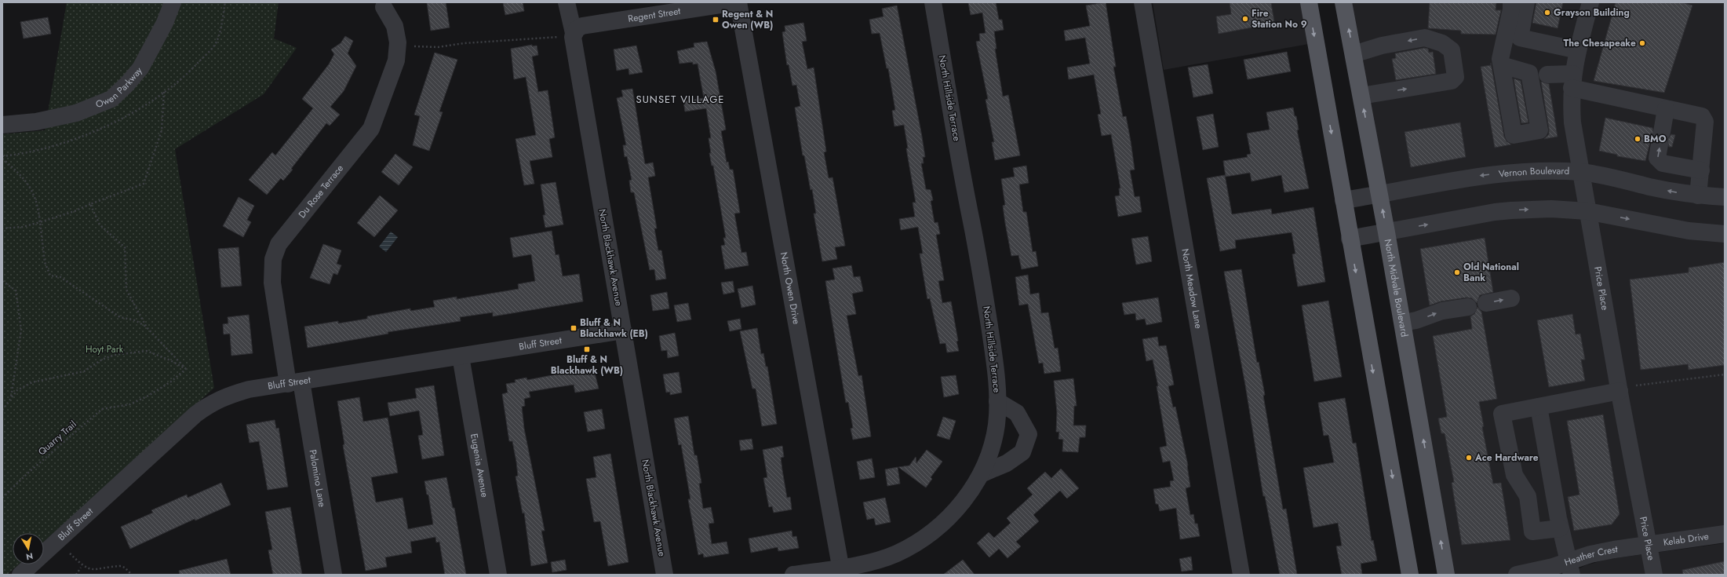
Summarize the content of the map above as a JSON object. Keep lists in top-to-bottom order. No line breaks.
{"streets":{"main road":["North Midvale Boulevard"],"street":["Regent Street","Owen Parkway","North Hillside Terrace","Vernon Boulevard","Du Rose Terrace","North Blackhawk Avenue","North Owen Drive","North Meadow Lane","Price Place","Bluff Street","Eugenia Avenue","Palomino Lane","Kelab Drive","Heather Crest"],"path":["Quarry Trail"]},"crossings":[["Regent Street","North Blackhawk Avenue"],["Regent Street","North Owen Drive"],["North Hillside Terrace","North Owen Drive"],["Vernon Boulevard","North Midvale Boulevard"],["Vernon Boulevard","Price Place"],["Du Rose Terrace","Bluff Street"],["Du Rose Terrace","Palomino Lane"],["North Blackhawk Avenue","Bluff Street"],["Price Place","Kelab Drive"],["Price Place","Heather Crest"],["Bluff Street","Eugenia Avenue"],["Bluff Street","Palomino Lane"],["Kelab Drive","Heather Crest"]],"districts":["SUNSET VILLAGE"],"parks":["Hoyt Park"],"places":{"other":["Grayson Building","Fire Station No 9","The Chesapeake","BMO","Old National Bank","Ace Hardware"],"transit":["Regent & N Owen (WB)","Bluff & N Blackhawk (EB)","Bluff & N Blackhawk (WB)"]},"north":"bottom"}
